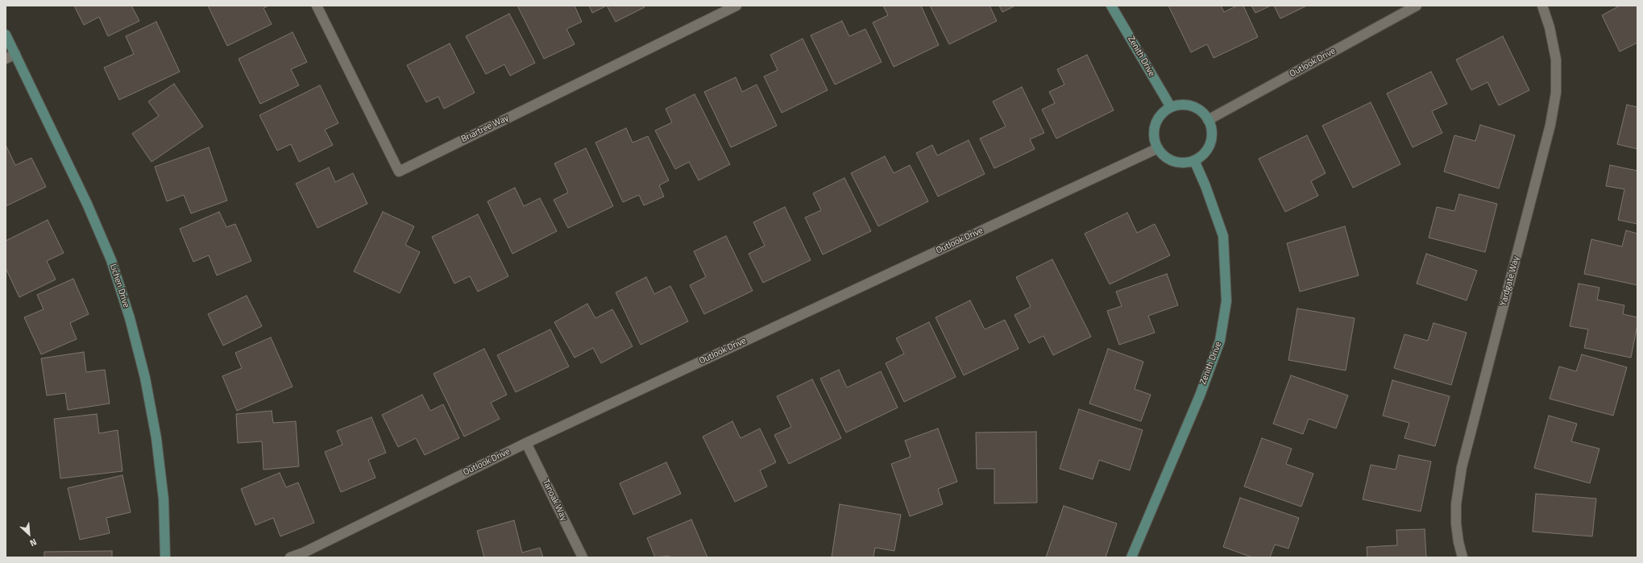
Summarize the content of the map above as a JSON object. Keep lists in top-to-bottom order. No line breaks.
{"streets":{"street":["Zenith Drive","Outlook Drive","Briartree Way","Yardgate Way","Lichen Drive","Tanoak Way"]},"crossings":[["Zenith Drive","Outlook Drive"],["Outlook Drive","Tanoak Way"]],"north":"bottom right"}
